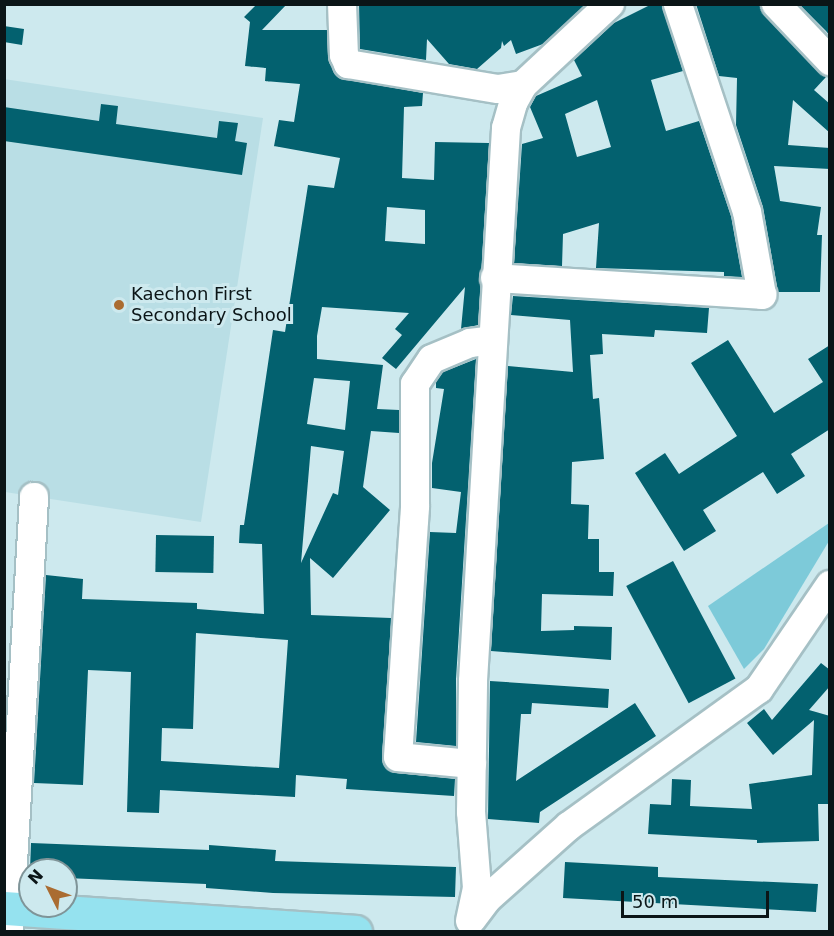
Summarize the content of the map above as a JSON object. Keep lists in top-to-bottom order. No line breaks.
{"places":["Kaechon First Secondary School"],"scale_bar":"50 m","north":"top left"}
